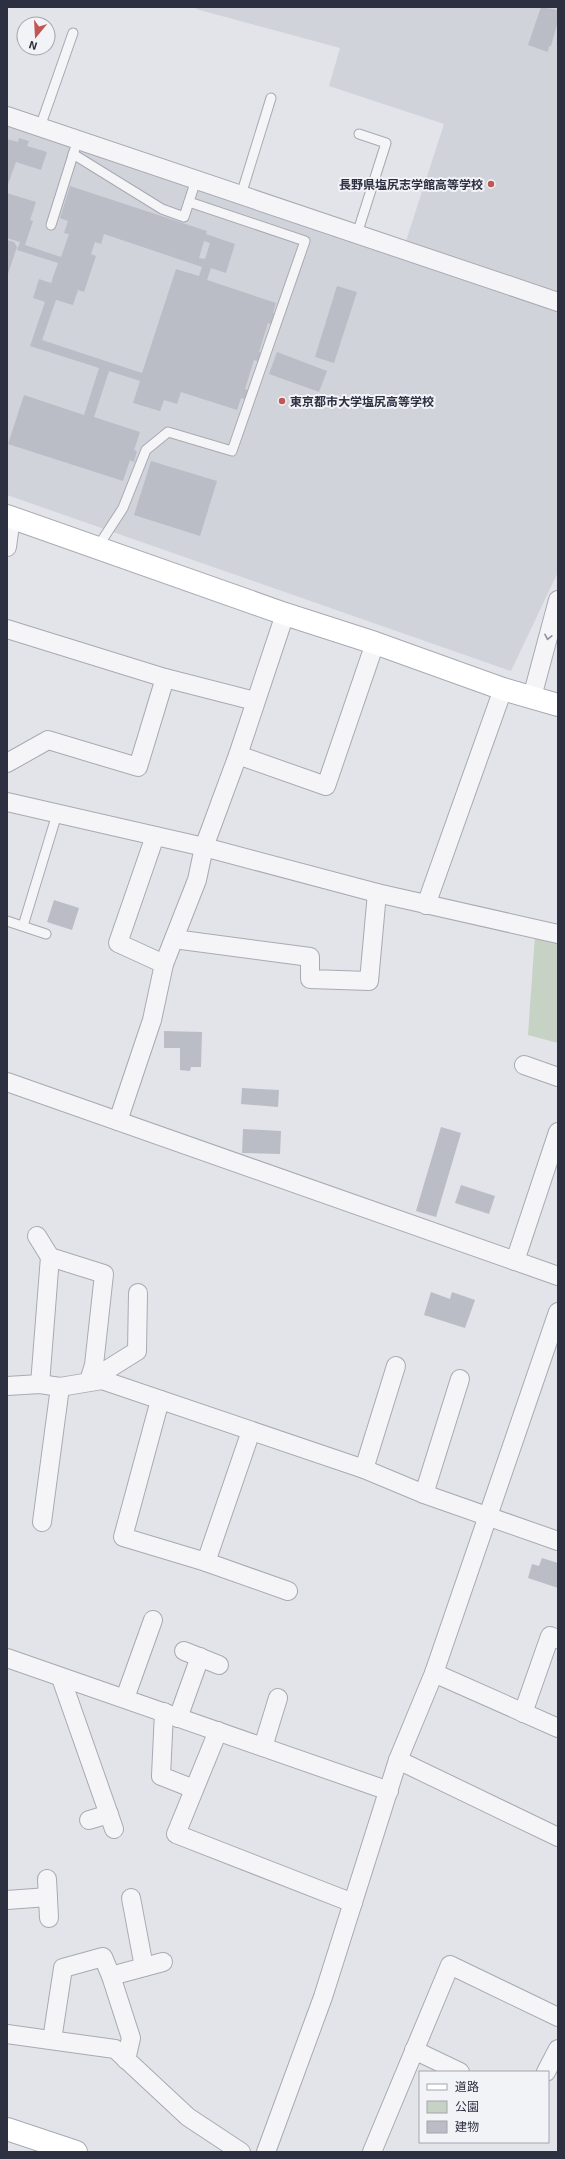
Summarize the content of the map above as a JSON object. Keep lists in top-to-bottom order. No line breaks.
{"places":["長野県塩尻志学館高等学校","東京都市大学塩尻高等学校"],"legend":["道路","公園","建物"],"north":"bottom"}
